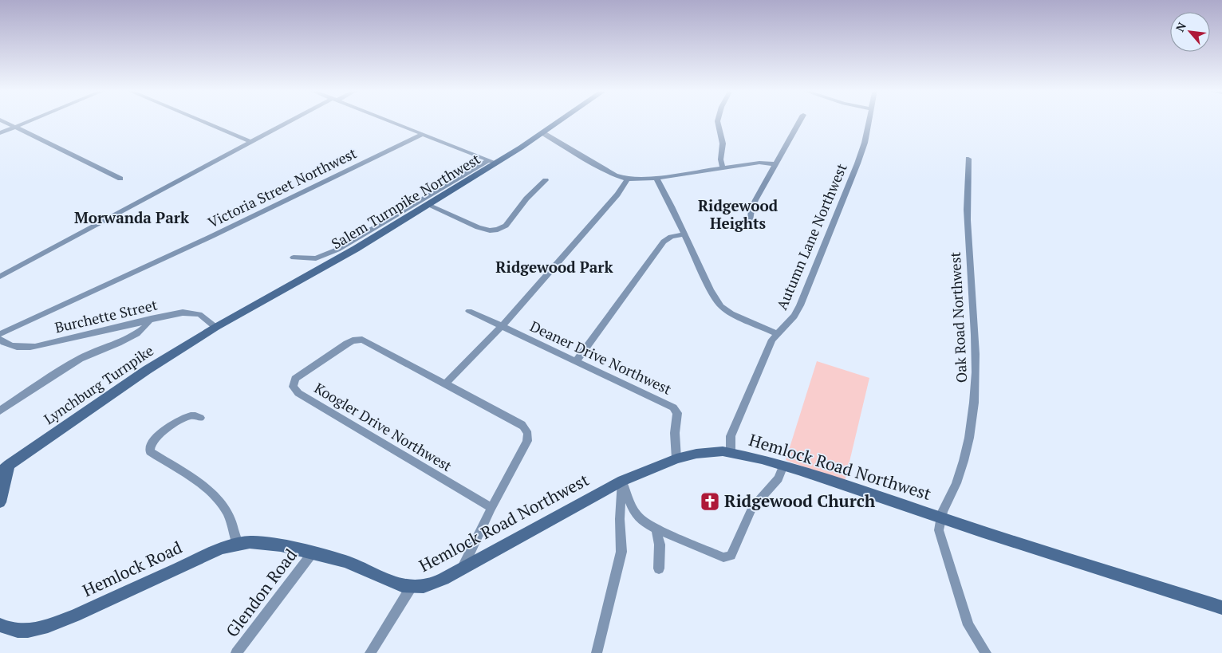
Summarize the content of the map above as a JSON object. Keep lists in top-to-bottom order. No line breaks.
{"streets":{"street":["Victoria Street Northwest","Salem Turnpike Northwest","Autumn Lane Northwest","Burchette Street","Oak Road Northwest","Deaner Drive Northwest","Lynchburg Turnpike","Koogler Drive Northwest","Hemlock Road Northwest","Hemlock Road","Glendon Road"]},"crossings":[["Salem Turnpike Northwest","Burchette Street"],["Salem Turnpike Northwest","Lynchburg Turnpike"],["Autumn Lane Northwest","Hemlock Road Northwest"],["Burchette Street","Lynchburg Turnpike"],["Oak Road Northwest","Hemlock Road Northwest"],["Deaner Drive Northwest","Hemlock Road Northwest"],["Hemlock Road Northwest","Hemlock Road"],["Hemlock Road Northwest","Glendon Road"]],"districts":["Ridgewood Heights","Morwanda Park","Ridgewood Park"],"places":{"church":["Ridgewood Church"]},"north":"top left"}
